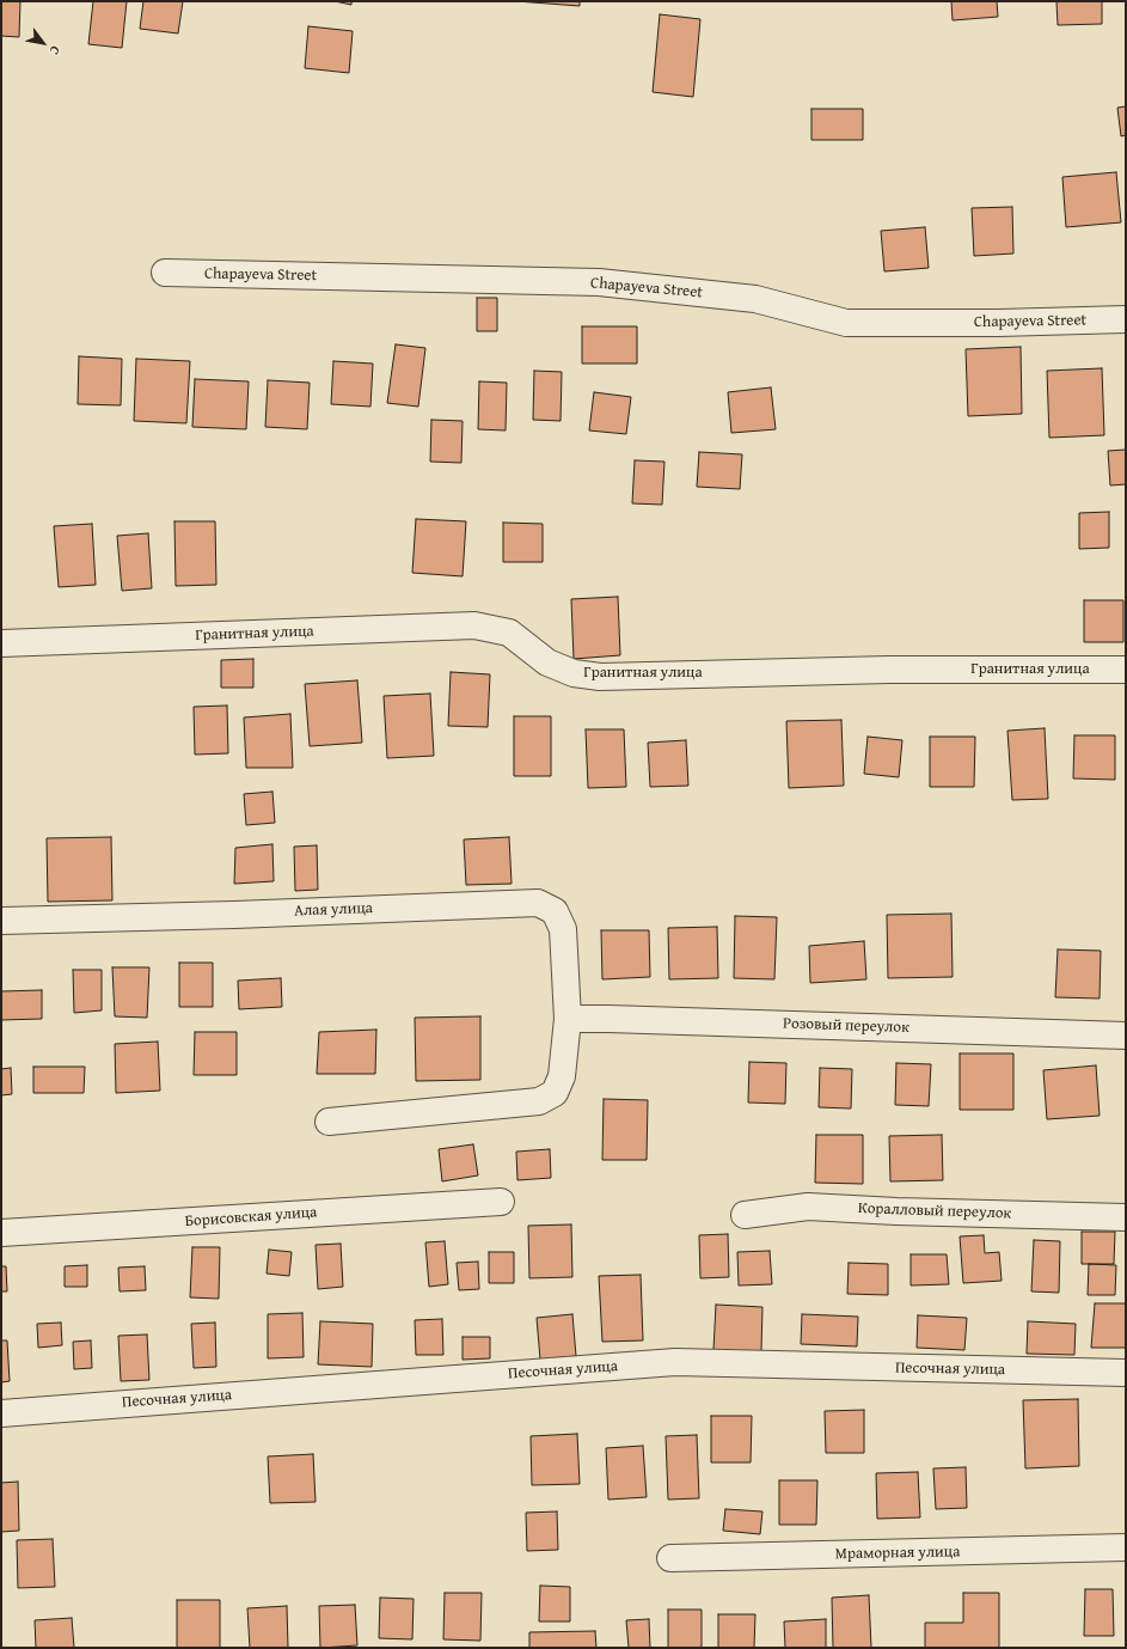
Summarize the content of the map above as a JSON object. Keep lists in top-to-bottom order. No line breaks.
{"streets":{"street":["Chapayeva Street","Гранитная улица","Алая улица","Розовый переулок","Коралловый переулок","Борисовская улица","Песочная улица","Мраморная улица"]},"crossings":[["Алая улица","Розовый переулок"]],"north":"bottom right"}
